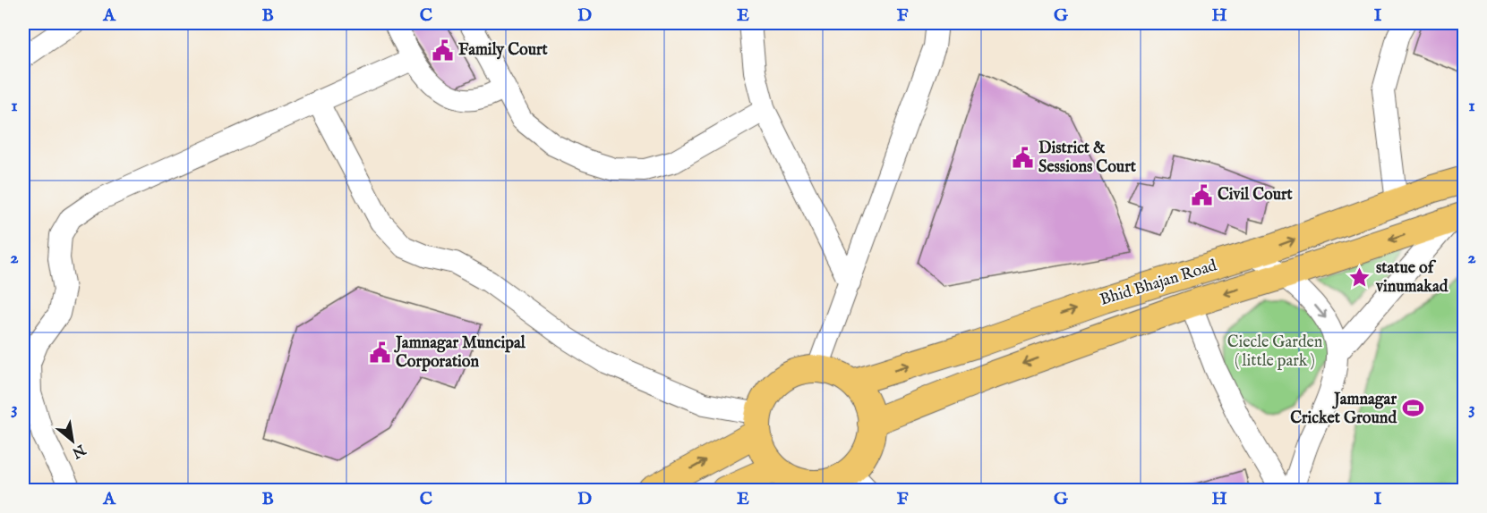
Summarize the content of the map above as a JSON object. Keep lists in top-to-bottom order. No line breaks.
{"streets":{"main road":["Bhid Bhajan Road"]},"parks":["Ciecle Garden ( little park )"],"places":{"public building":["Family Court","District & Sessions Court","Civil Court","Jamnagar Muncipal Corporation"],"place":["statue of vinumakad"],"sports":["Jamnagar Cricket Ground"]},"north":"bottom right","grid":{"columns":["A","B","C","D","E","F","G","H","I"],"rows":["1","2","3"]}}
